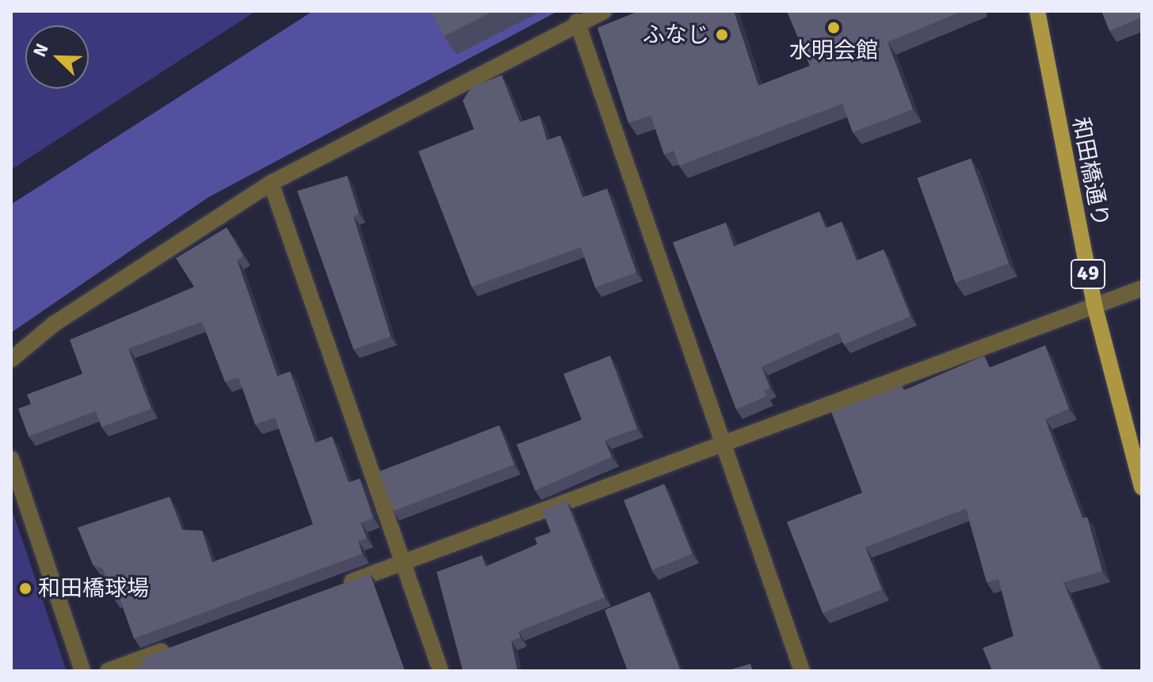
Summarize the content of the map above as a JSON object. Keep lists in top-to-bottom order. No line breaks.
{"streets":{"main road":["和田橋通り","49"]},"places":["水明会館","ふなじ","和田橋球場"],"north":"top left"}
